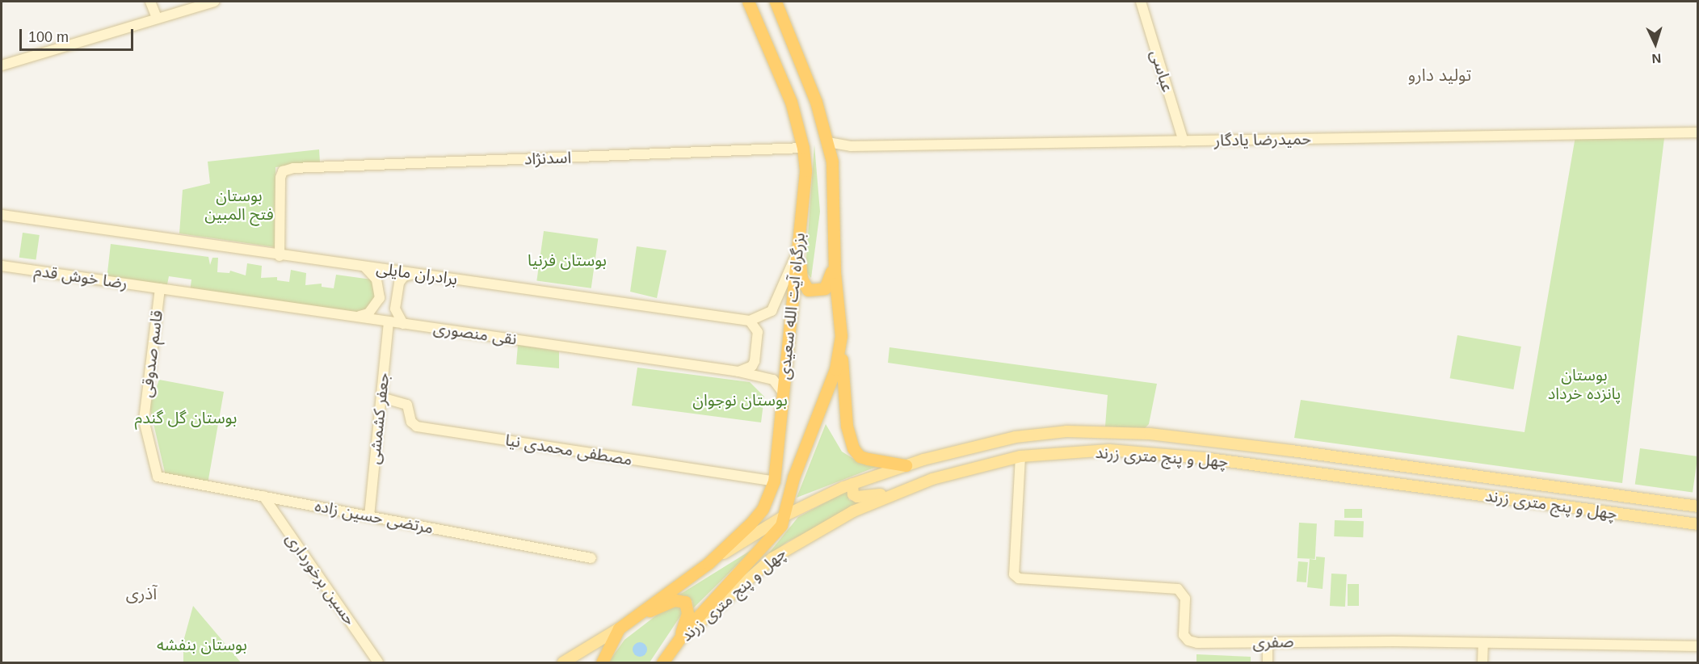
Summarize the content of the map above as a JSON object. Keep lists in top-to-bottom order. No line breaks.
{"streets":{"highway":["بزرگراه آیت الله سعیدی"],"main road":["چهل و پنج متری زرند"],"street":["عباسی","حمیدرضا یادگار","اسدنژاد","برادران مایلی","رضا خوش قدم","نقی منصوری","قاسم صدوقی","جعفر کشمشی","مصطفی محمدی نیا","مرتضی حسین زاده","حسین برخورداری","صفری"]},"crossings":[["عباسی","حمیدرضا یادگار"],["اسدنژاد","برادران مایلی"],["اسدنژاد","بزرگراه آیت الله سعیدی"],["رضا خوش قدم","نقی منصوری"],["رضا خوش قدم","قاسم صدوقی"],["بزرگراه آیت الله سعیدی","نقی منصوری"],["بزرگراه آیت الله سعیدی","مصطفی محمدی نیا"],["بزرگراه آیت الله سعیدی","چهل و پنج متری زرند"],["نقی منصوری","قاسم صدوقی"],["نقی منصوری","جعفر کشمشی"],["قاسم صدوقی","مرتضی حسین زاده"],["جعفر کشمشی","مصطفی محمدی نیا"],["جعفر کشمشی","مرتضی حسین زاده"],["چهل و پنج متری زرند","صفری"],["مرتضی حسین زاده","حسین برخورداری"]],"districts":["تولید دارو","آذری"],"parks":["بوستان فتح المبین","بوستان فرنیا","بوستان پانزده خرداد","بوستان نوجوان","بوستان گل گندم","بوستان بنفشه"],"scale_bar":"100 m","north":"bottom"}
